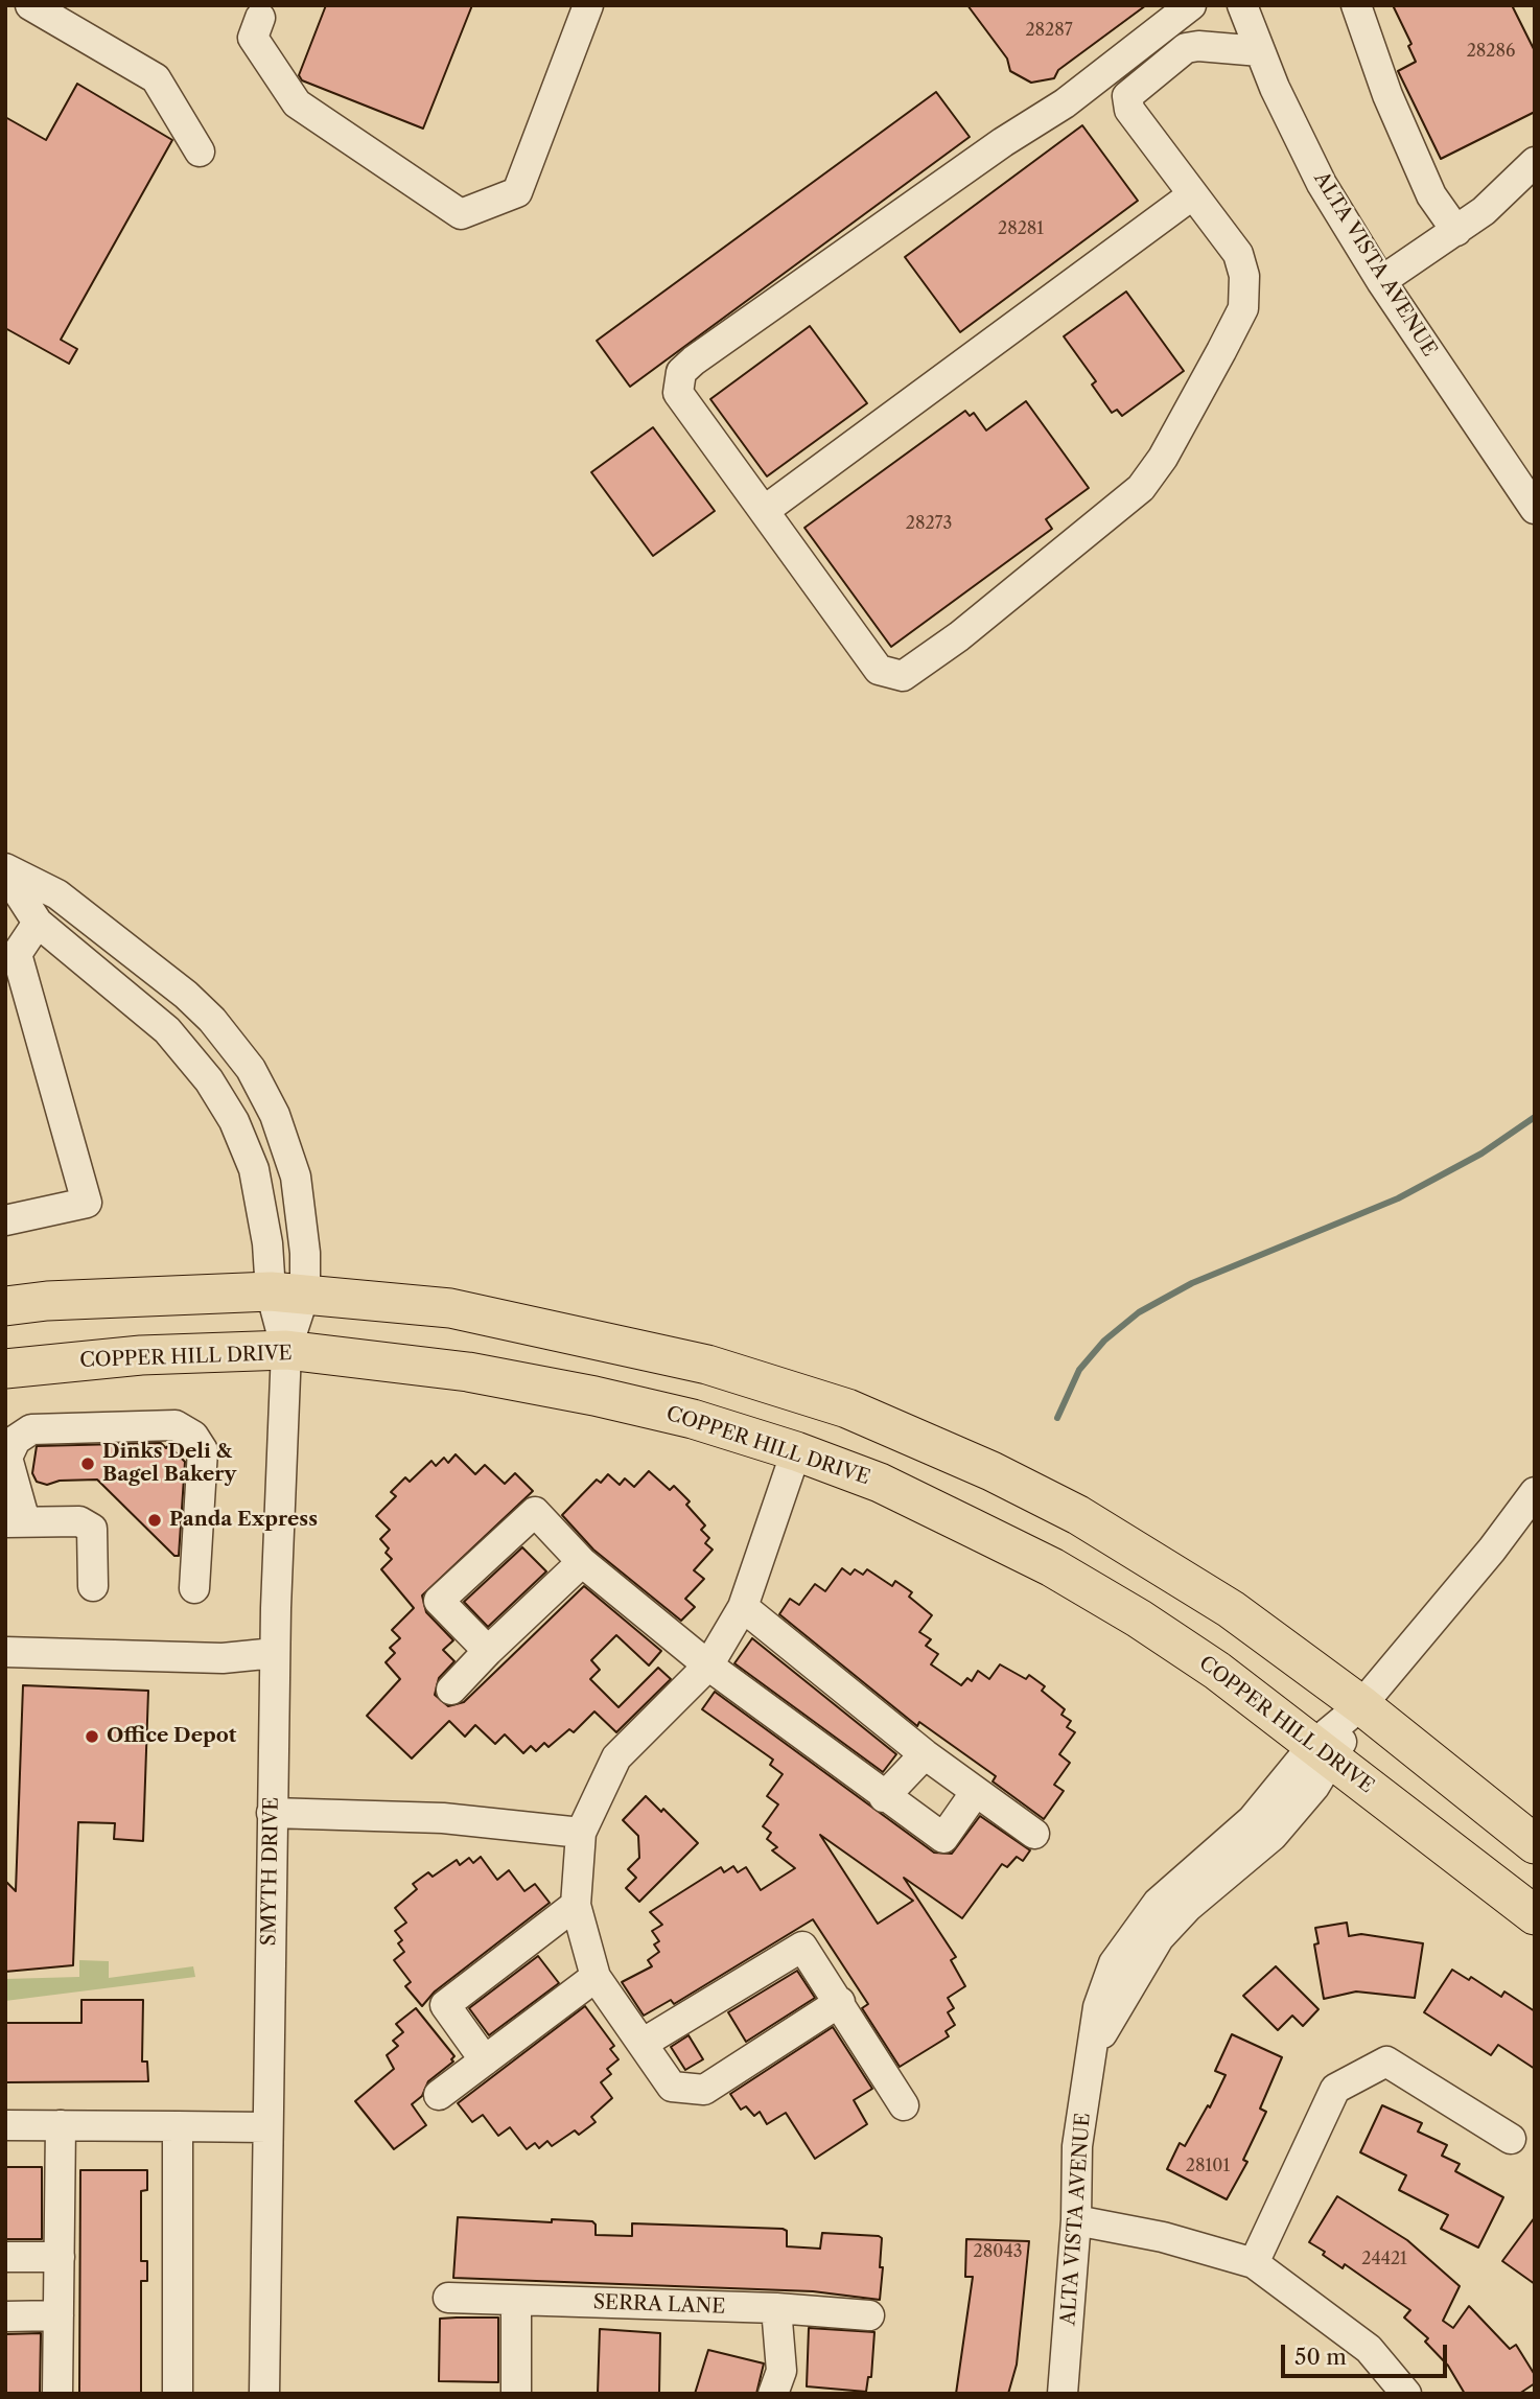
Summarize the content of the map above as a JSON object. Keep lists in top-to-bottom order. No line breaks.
{"streets":{"main road":["COPPER HILL DRIVE"],"street":["ALTA VISTA AVENUE","SMYTH DRIVE","SERRA LANE"]},"crossings":[["ALTA VISTA AVENUE","COPPER HILL DRIVE"],["COPPER HILL DRIVE","SMYTH DRIVE"]],"places":["Dinks Deli & Bagel Bakery","Panda Express","Office Depot"],"house_numbers":["28287","28286","28281","28273","28101","28043","24421"],"scale_bar":"50 m"}
